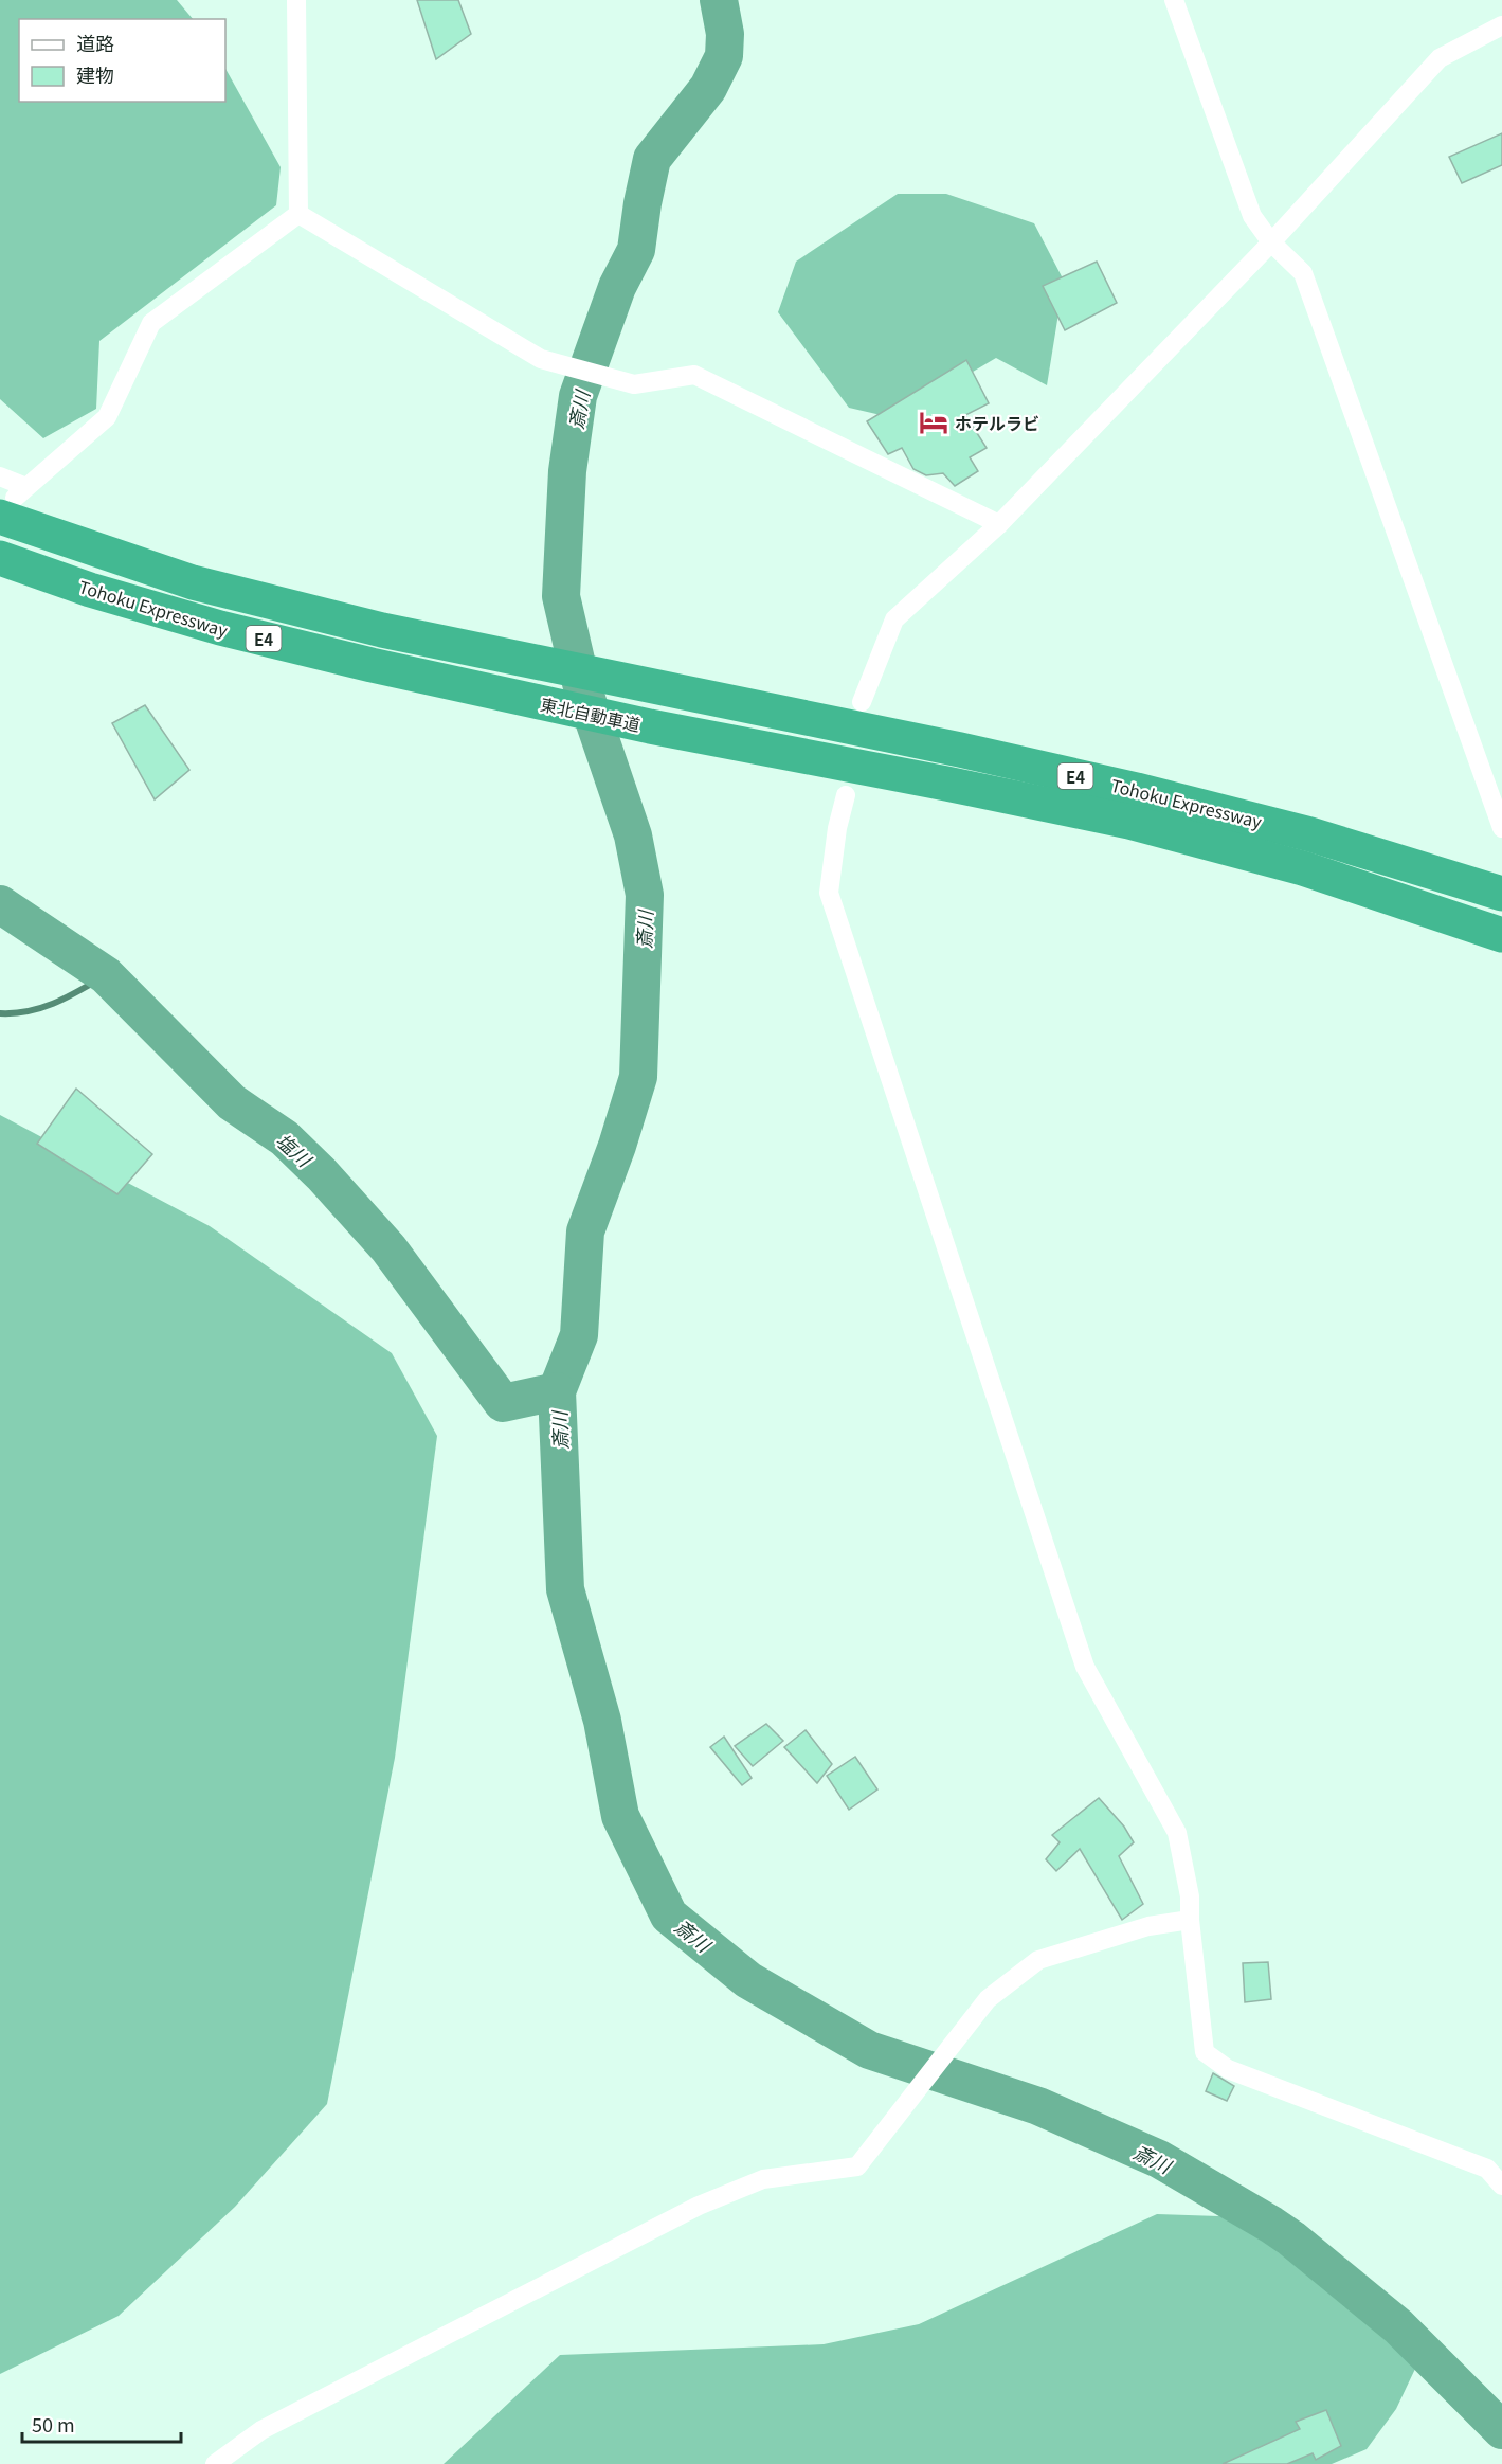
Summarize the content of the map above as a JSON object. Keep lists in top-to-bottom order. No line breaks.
{"streets":{"highway":["Tohoku Expressway","E4","東北自動車道"]},"crossings":[["Tohoku Expressway","東北自動車道"]],"water":["斎川","塩川"],"places":{"hotel":["ホテルラビ"]},"legend":["道路","建物"],"scale_bar":"50 m"}
